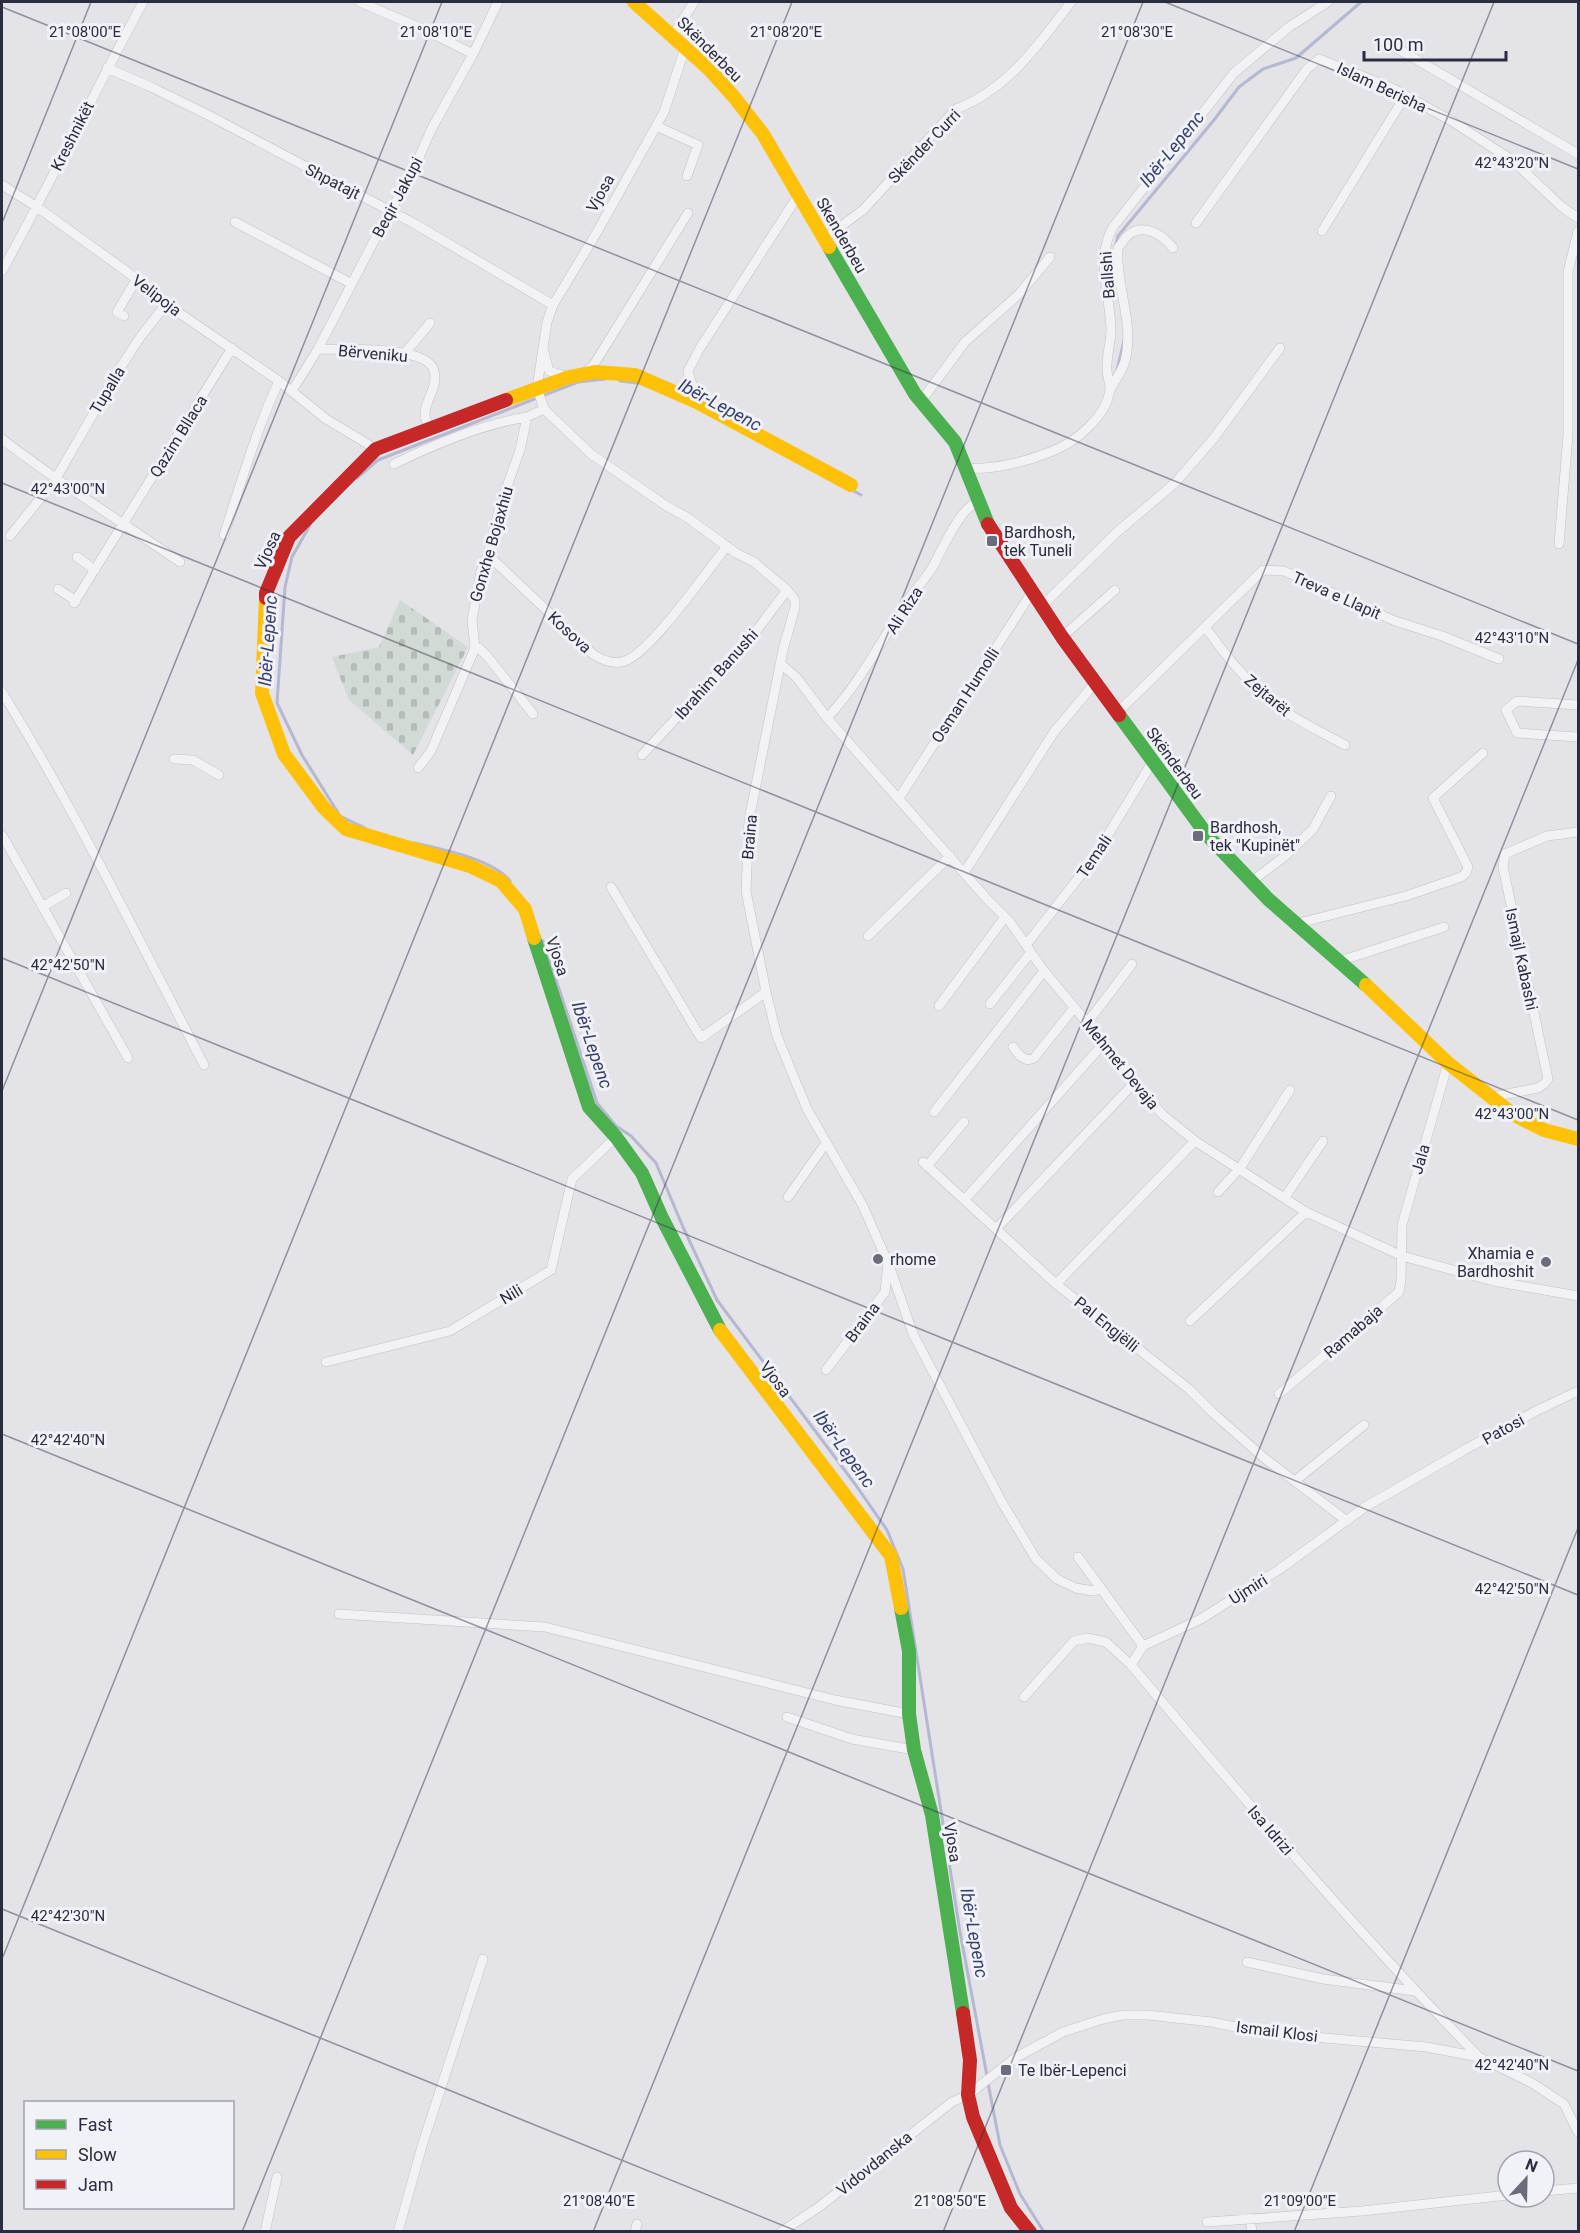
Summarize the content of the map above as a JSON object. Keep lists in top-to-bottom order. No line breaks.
{"streets":{"street":["Skënderbeu","Islam Berisha","Kreshnikët","Skënder Curri","Shpatajt","Vjosa","Beqir Jakupi","Skenderbeu","Ballshi","Velipoja","Bërveniku","Tupalla","Qazim Bllaca","Gonxhe Bojaxhiu","Treva e Llapit","Ali Riza","Kosova","Ibrahim Banushi","Osman Humolli","Zejtarët","Braina","Temali","Ismajl Kabashi","Mehmet Devaja","Jala","Nili","Pal Engjëlli","Ramabaja","Patosi","Ujmiri","Isa Idrizi","Ismail Klosi","Vidovdanska"]},"crossings":[["Skënderbeu","Vjosa"],["Skënderbeu","Skenderbeu"],["Skënderbeu","Treva e Llapit"],["Skënderbeu","Ali Riza"],["Skënderbeu","Osman Humolli"],["Skënderbeu","Temali"],["Skënderbeu","Ismajl Kabashi"],["Skënderbeu","Jala"],["Kreshnikët","Shpatajt"],["Kreshnikët","Velipoja"],["Skënder Curri","Skenderbeu"],["Shpatajt","Vjosa"],["Shpatajt","Beqir Jakupi"],["Vjosa","Velipoja"],["Vjosa","Bërveniku"],["Vjosa","Nili"],["Vjosa","Ismail Klosi"],["Vjosa","Vidovdanska"],["Beqir Jakupi","Velipoja"],["Beqir Jakupi","Bërveniku"],["Velipoja","Tupalla"],["Velipoja","Qazim Bllaca"],["Gonxhe Bojaxhiu","Kosova"],["Treva e Llapit","Zejtarët"],["Ali Riza","Mehmet Devaja"],["Ibrahim Banushi","Braina"],["Osman Humolli","Mehmet Devaja"],["Braina","Mehmet Devaja"],["Temali","Mehmet Devaja"],["Mehmet Devaja","Jala"],["Mehmet Devaja","Ramabaja"],["Jala","Ramabaja"],["Pal Engjëlli","Patosi"],["Pal Engjëlli","Ujmiri"],["Patosi","Ujmiri"],["Isa Idrizi","Ismail Klosi"],["Ismail Klosi","Vidovdanska"]],"water":["Ibër-Lepenc"],"places":{"transit":["Bardhosh, tek Tuneli","Bardhosh, tek \"Kupinët\"","Te Ibër-Lepenci"],"other":["rhome","Xhamia e Bardhoshit"]},"legend":["Fast","Slow","Jam"],"scale_bar":"100 m","north":"top","coordinates":["21°08'00\"E","21°08'10\"E","21°08'20\"E","21°08'30\"E","42°43'20\"N","42°43'00\"N","42°43'10\"N","42°42'50\"N","42°42'40\"N","42°42'30\"N","21°08'40\"E","21°08'50\"E","21°09'00\"E"]}
